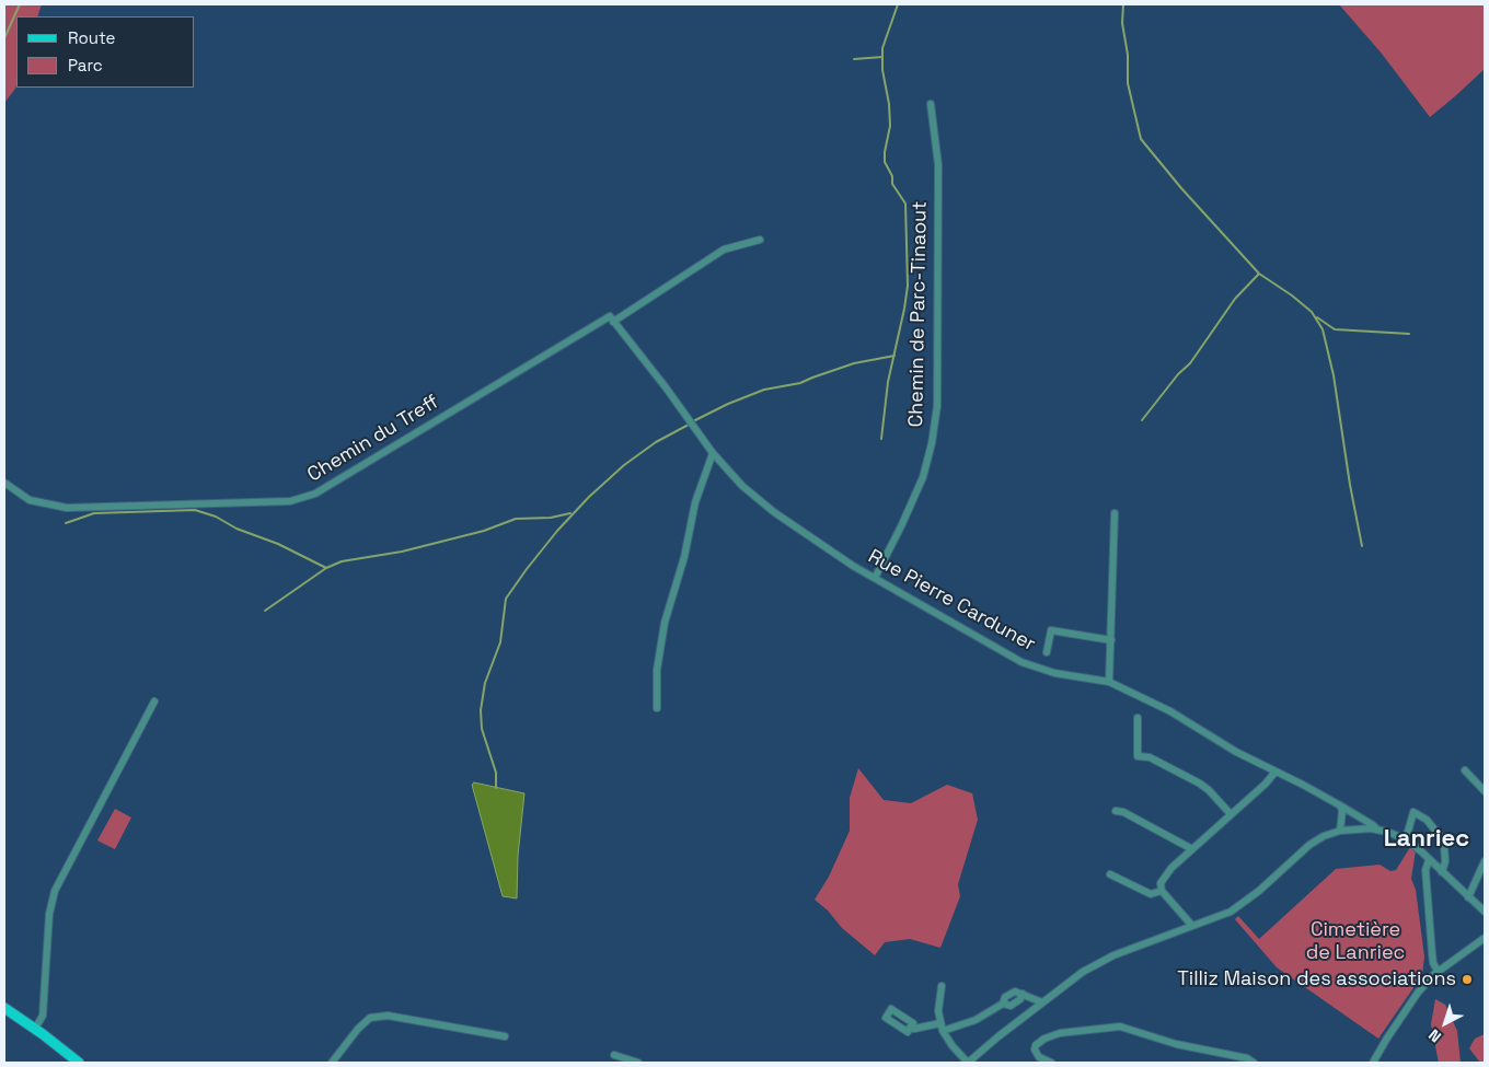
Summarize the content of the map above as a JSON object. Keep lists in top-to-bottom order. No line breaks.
{"streets":{"street":["Chemin de Parc-Tinaout","Chemin du Treff","Rue Pierre Carduner"]},"crossings":[["Chemin de Parc-Tinaout","Rue Pierre Carduner"],["Chemin du Treff","Rue Pierre Carduner"]],"districts":["Lanriec"],"parks":["Cimetière de Lanriec"],"places":["Tilliz Maison des associations"],"legend":["Route","Parc"],"north":"bottom left"}
